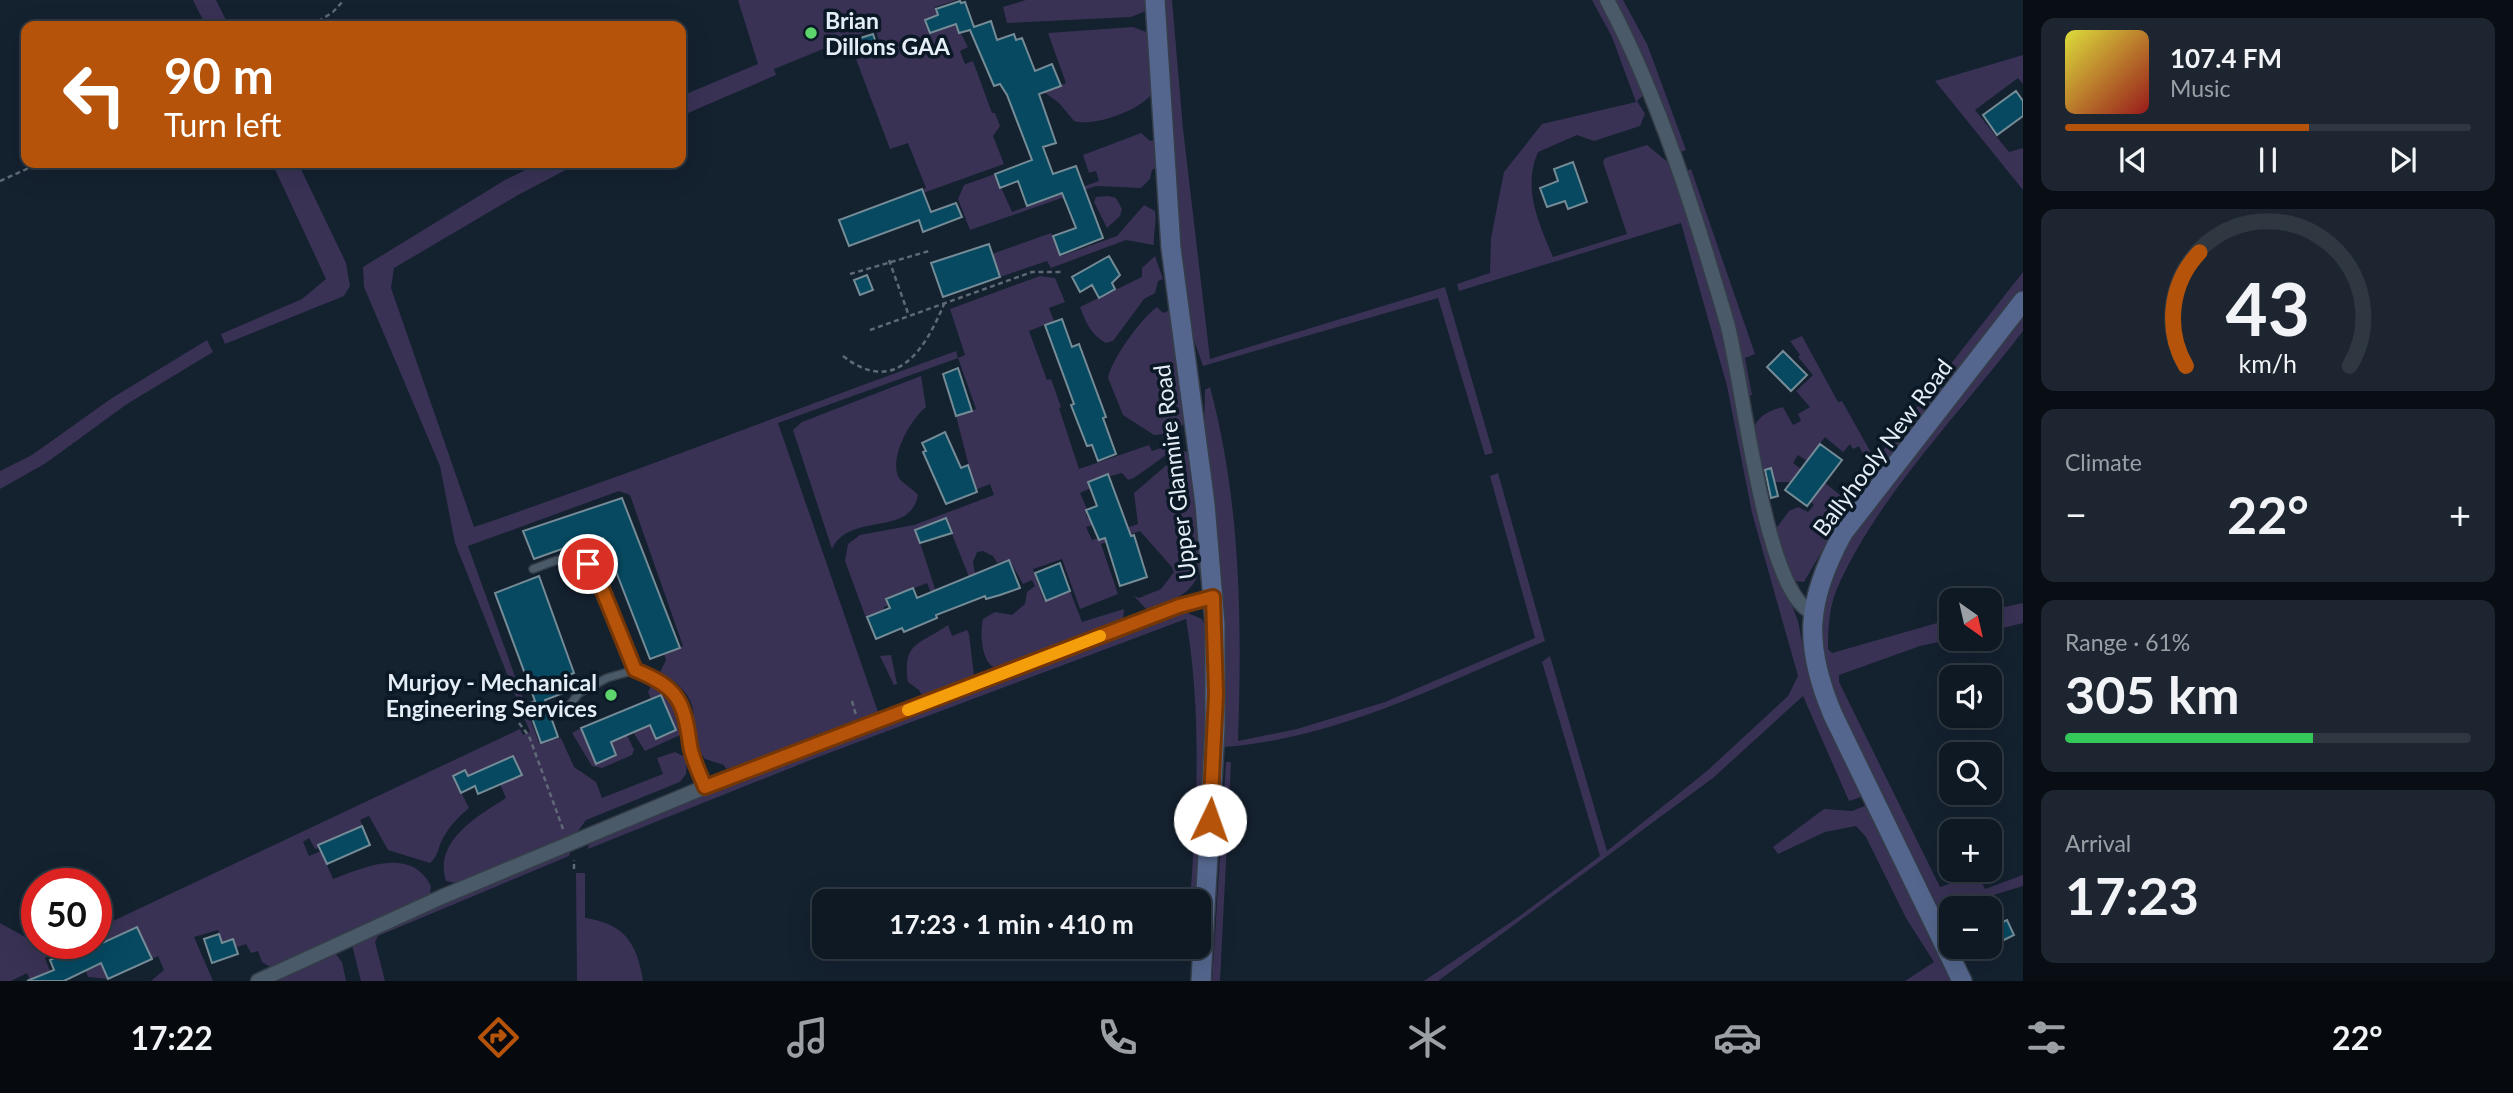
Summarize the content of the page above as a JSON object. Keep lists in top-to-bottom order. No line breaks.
{"streets":{"main road":["Ballyhooly New Road","Upper Glanmire Road"]},"places":["Brian Dillons GAA","Murjoy - Mechanical Engineering Services"],"north":"bottom right","page":{"turn":["90 m","Turn left"],"song":["107.4 FM","Music"],"tile":["Climate",["Range · 61%","305 km"],["Arrival","17:23"]],"heat":["−","22°","+"],"map_buttons":["+","−"],"limit":"50","trip":"17:23 · 1 min · 410 m","tabs":["17:22","22°"],"gauge":["43","km/h"]}}
